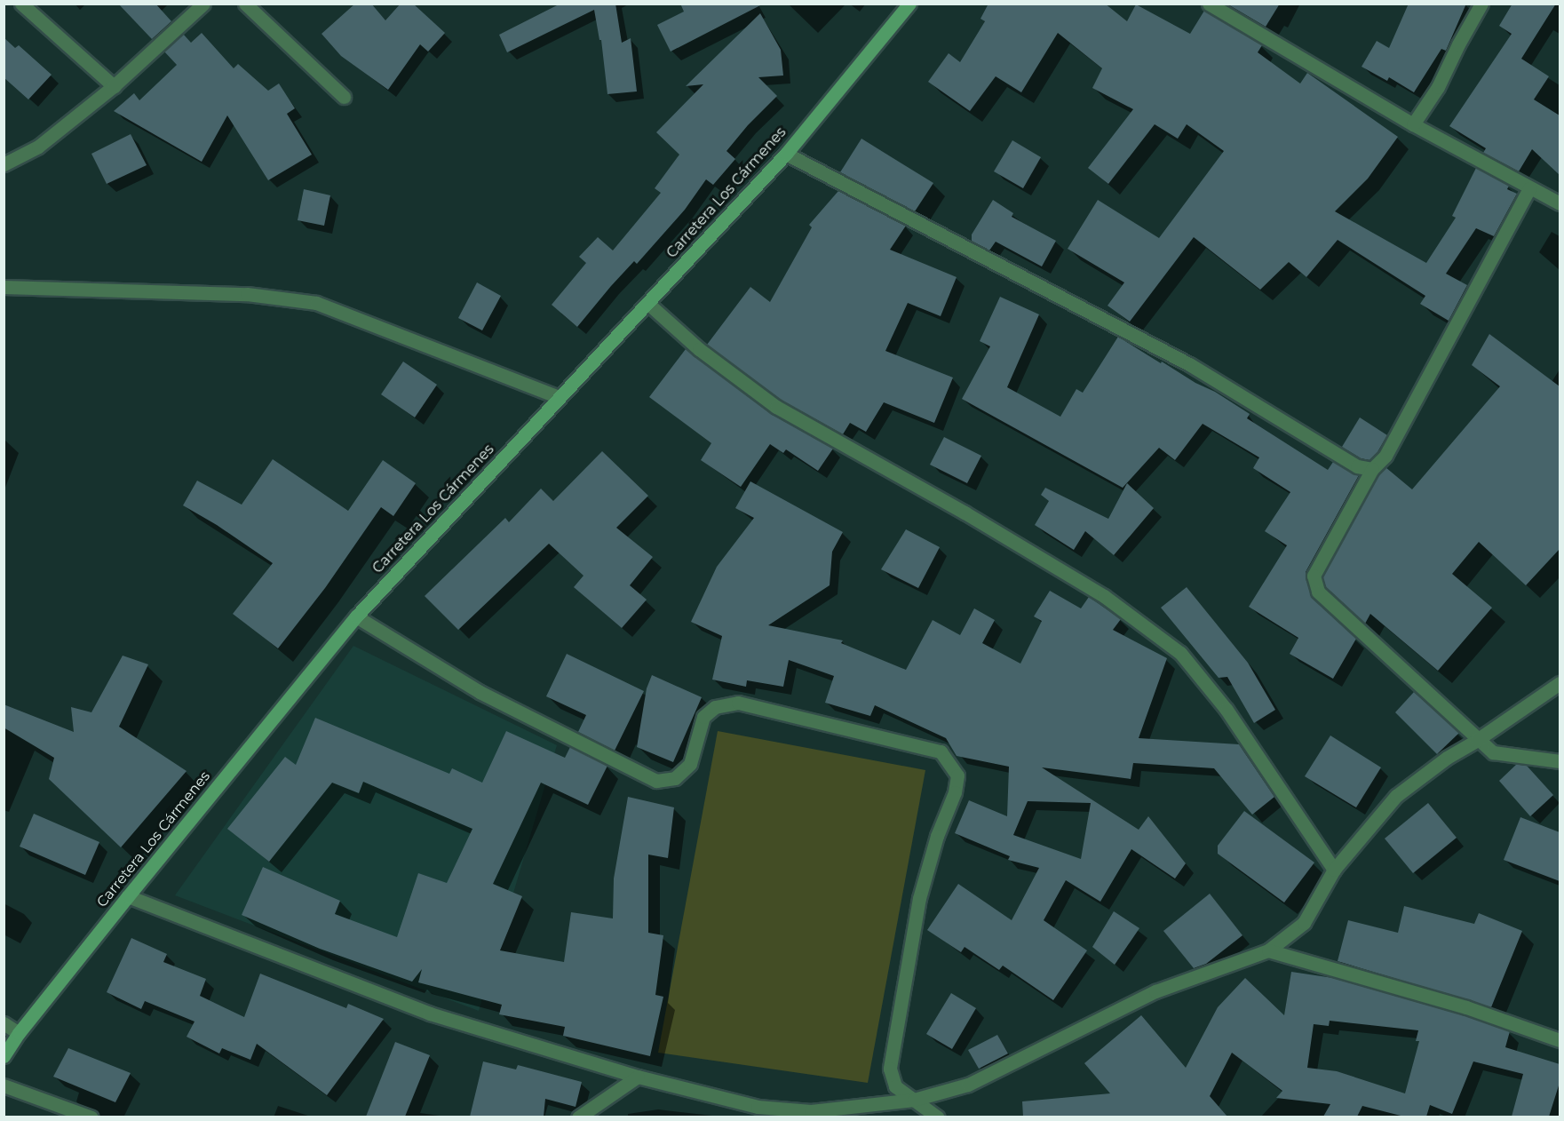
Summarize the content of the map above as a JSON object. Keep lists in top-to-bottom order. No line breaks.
{"streets":{"main road":["Carretera Los Cármenes"]}}
